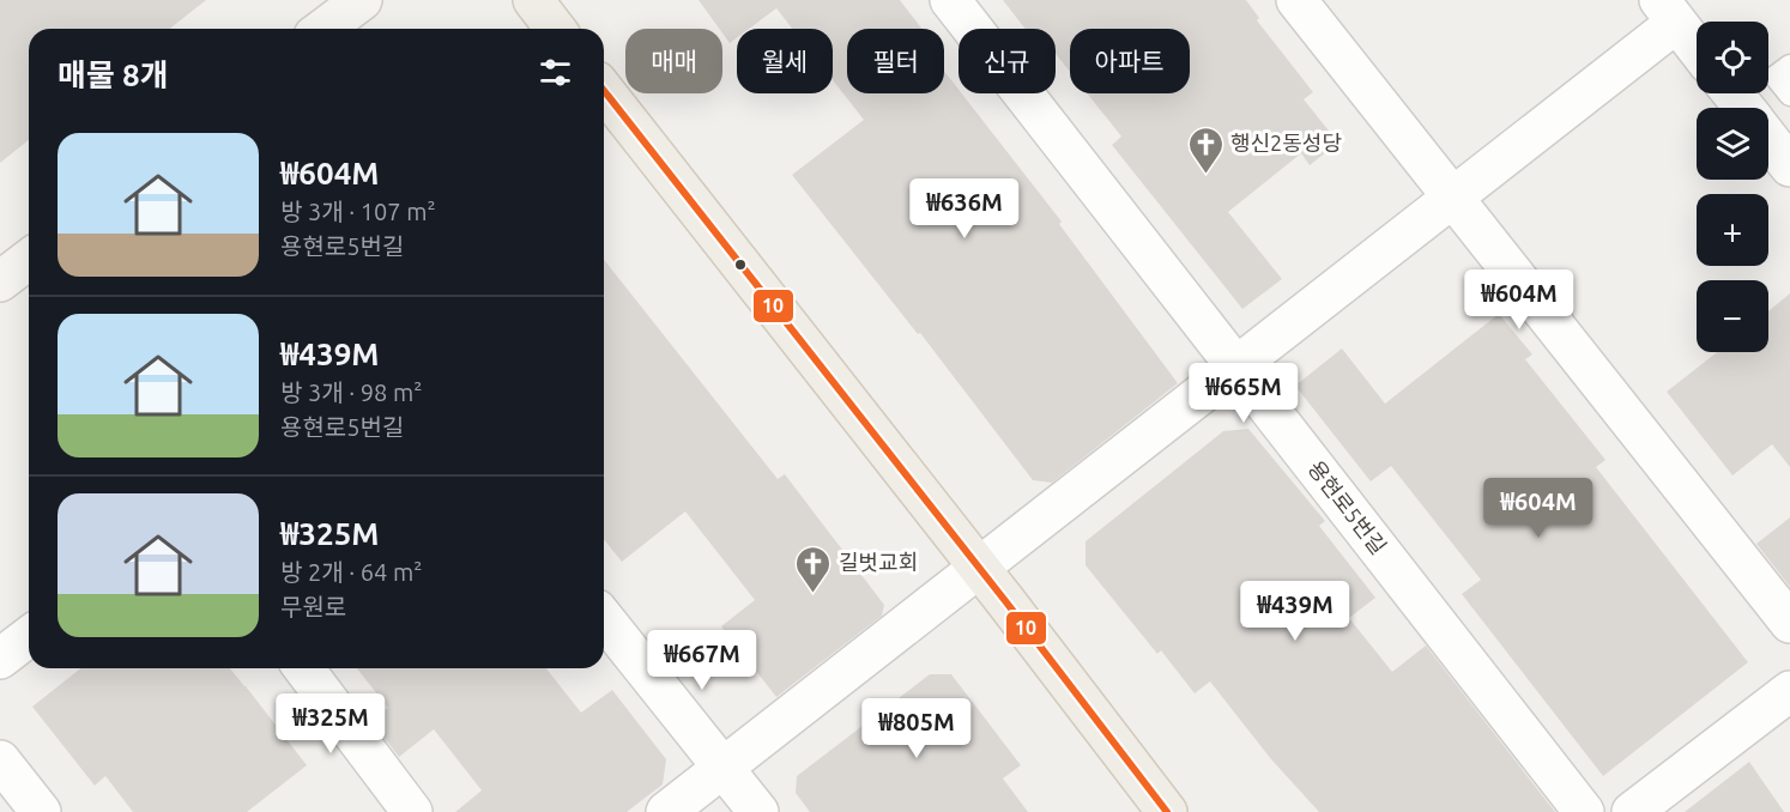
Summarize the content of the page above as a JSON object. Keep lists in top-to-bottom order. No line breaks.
{"streets":{"street":["용현로5번길"]},"places":{"church":["행신2동성당","길벗교회"]},"lines":["transit line 10"],"page":{"map_buttons":["+","−"],"chip":["매매","월세","필터","신규","아파트"],"heading":"매물 8개","list":[{"name":"₩604M","note":"방 3개 · 107 m² · 용현로5번길"},{"name":"₩439M","note":"방 3개 · 98 m² · 용현로5번길"},{"name":"₩325M","note":"방 2개 · 64 m² · 무원로"}],"price":["₩636M","₩604M","₩665M","₩604M","₩439M","₩667M","₩325M","₩805M"]}}
